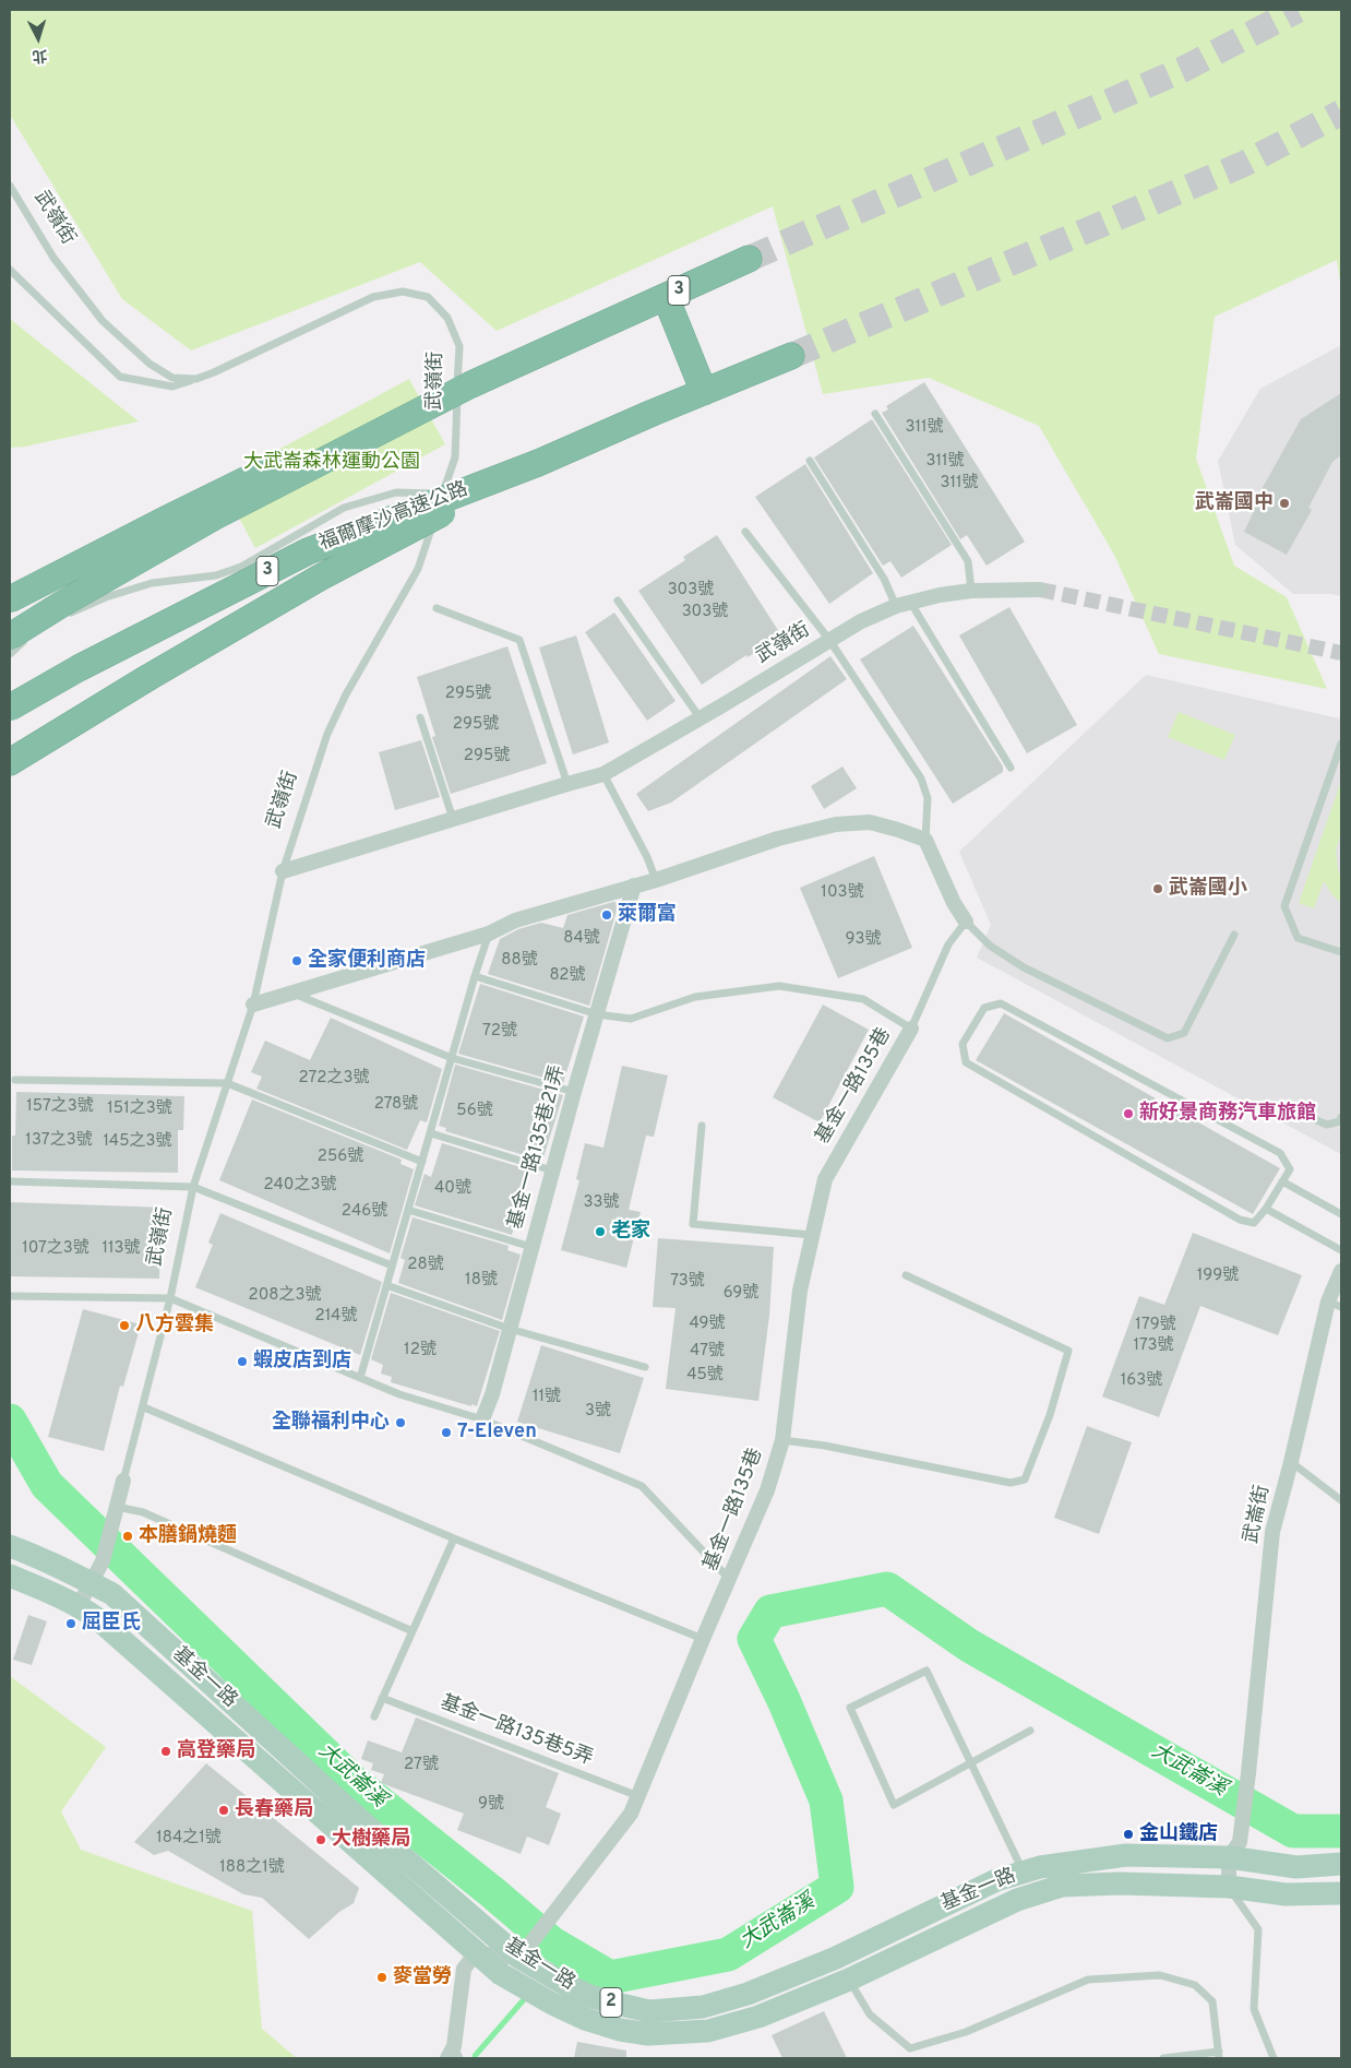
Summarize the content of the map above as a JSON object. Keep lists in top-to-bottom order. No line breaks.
{"streets":{"highway":["3","福爾摩沙高速公路"],"main road":["基金一路","2"],"street":["武嶺街","基金一路135巷","基金一路135巷21弄","武崙街"],"lane":["基金一路135巷5弄"]},"crossings":[["基金一路135巷","基金一路"],["基金一路135巷","基金一路135巷5弄"],["武崙街","基金一路"]],"water":["大武崙溪"],"parks":["大武崙森林運動公園"],"places":["武崙國中","武崙國小","萊爾富","全家便利商店","新好景商務汽車旅館","老家","八方雲集","蝦皮店到店","全聯福利中心","7-Eleven","本膳鍋燒麵","屈臣氏","高登藥局","長春藥局","金山鐵店","大樹藥局","麥當勞"],"house_numbers":["311號","311號","311號","303號","303號","295號","295號","295號","103號","84號","93號","88號","82號","72號","272之3號","278號","157之3號","151之3號","56號","137之3號","145之3號","256號","240之3號","40號","33號","246號","107之3號","113號","28號","199號","18號","73號","69號","208之3號","214號","49號","179號","173號","12號","47號","45號","163號","11號","3號","27號","9號","184之1號","188之1號"],"north":"bottom"}
